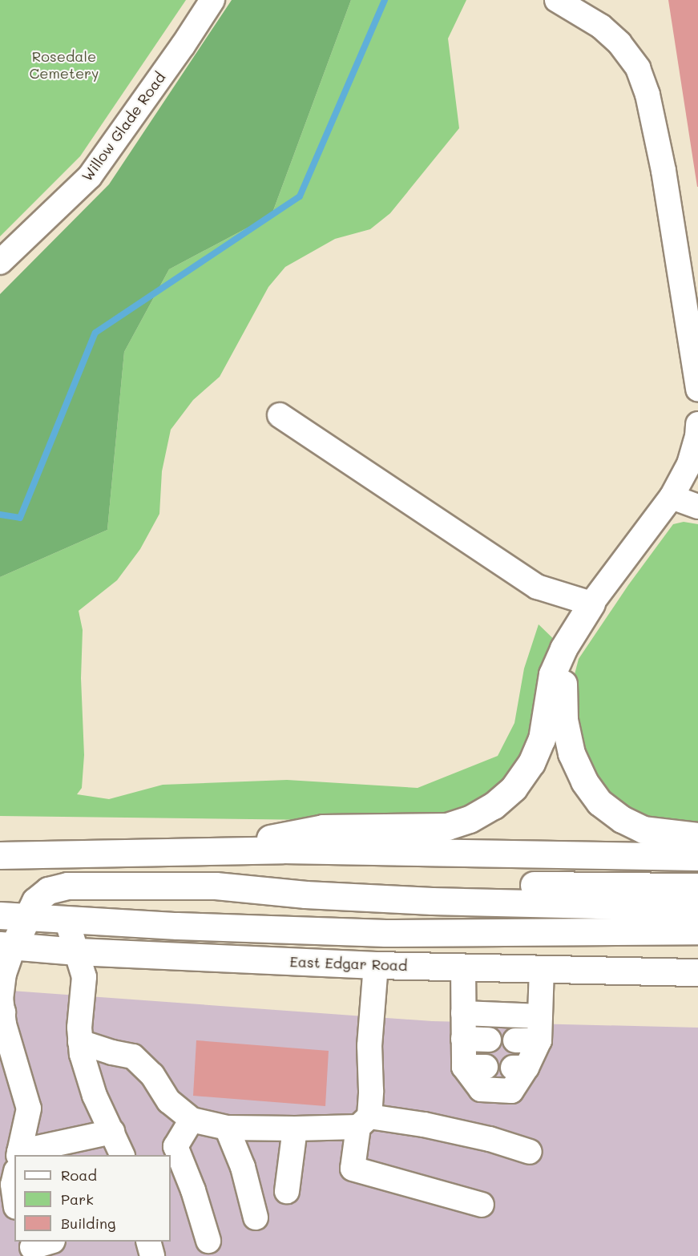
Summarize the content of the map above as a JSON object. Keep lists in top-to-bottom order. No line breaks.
{"streets":{"highway":["East Edgar Road"],"street":["Willow Glade Road"]},"parks":["Rosedale Cemetery"],"legend":["Road","Park","Building"]}
